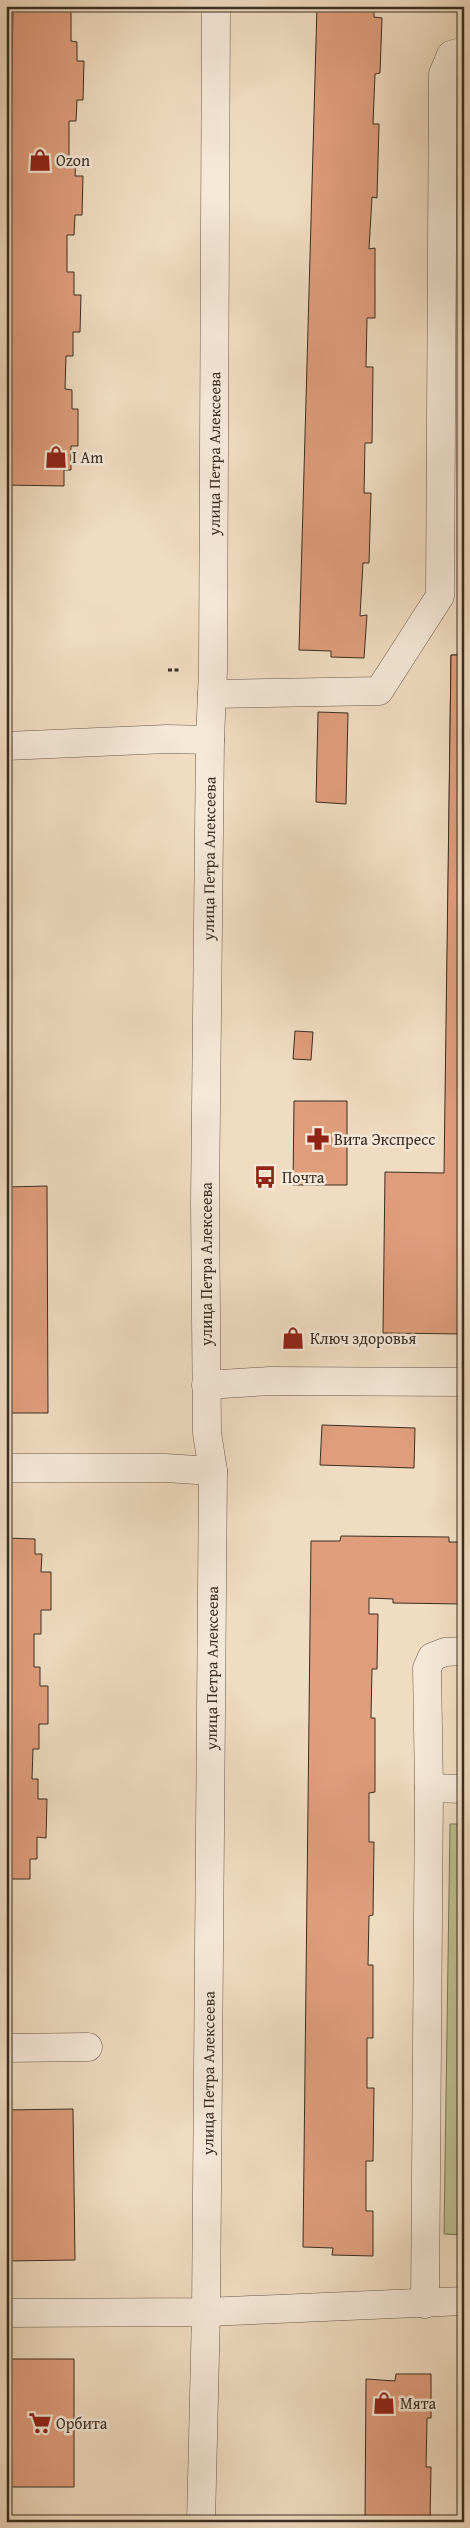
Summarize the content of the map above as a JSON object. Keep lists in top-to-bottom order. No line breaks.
{"streets":{"street":["улица Петра Алексеева"]},"places":{"shop":["Ozon","I Am","Ключ здоровья","Мята"],"pharmacy":["Вита Экспресс"],"bus stop":["Почта"],"supermarket":["Орбита"]}}
